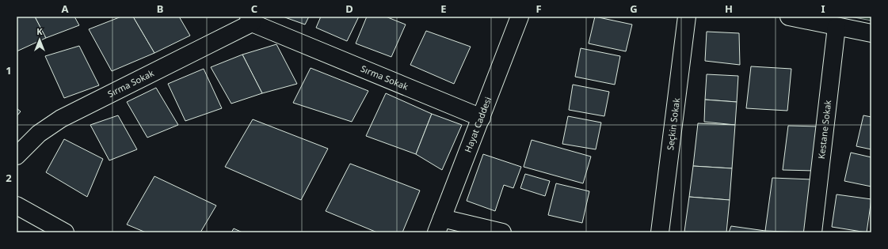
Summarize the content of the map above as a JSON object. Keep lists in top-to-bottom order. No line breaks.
{"streets":{"street":["Sırma Sokak","Hayat Caddesi","Seçkin Sokak","Kestane Sokak"]},"crossings":[["Sırma Sokak","Hayat Caddesi"]],"north":"top","grid":{"columns":["A","B","C","D","E","F","G","H","I"],"rows":["1","2"]}}
